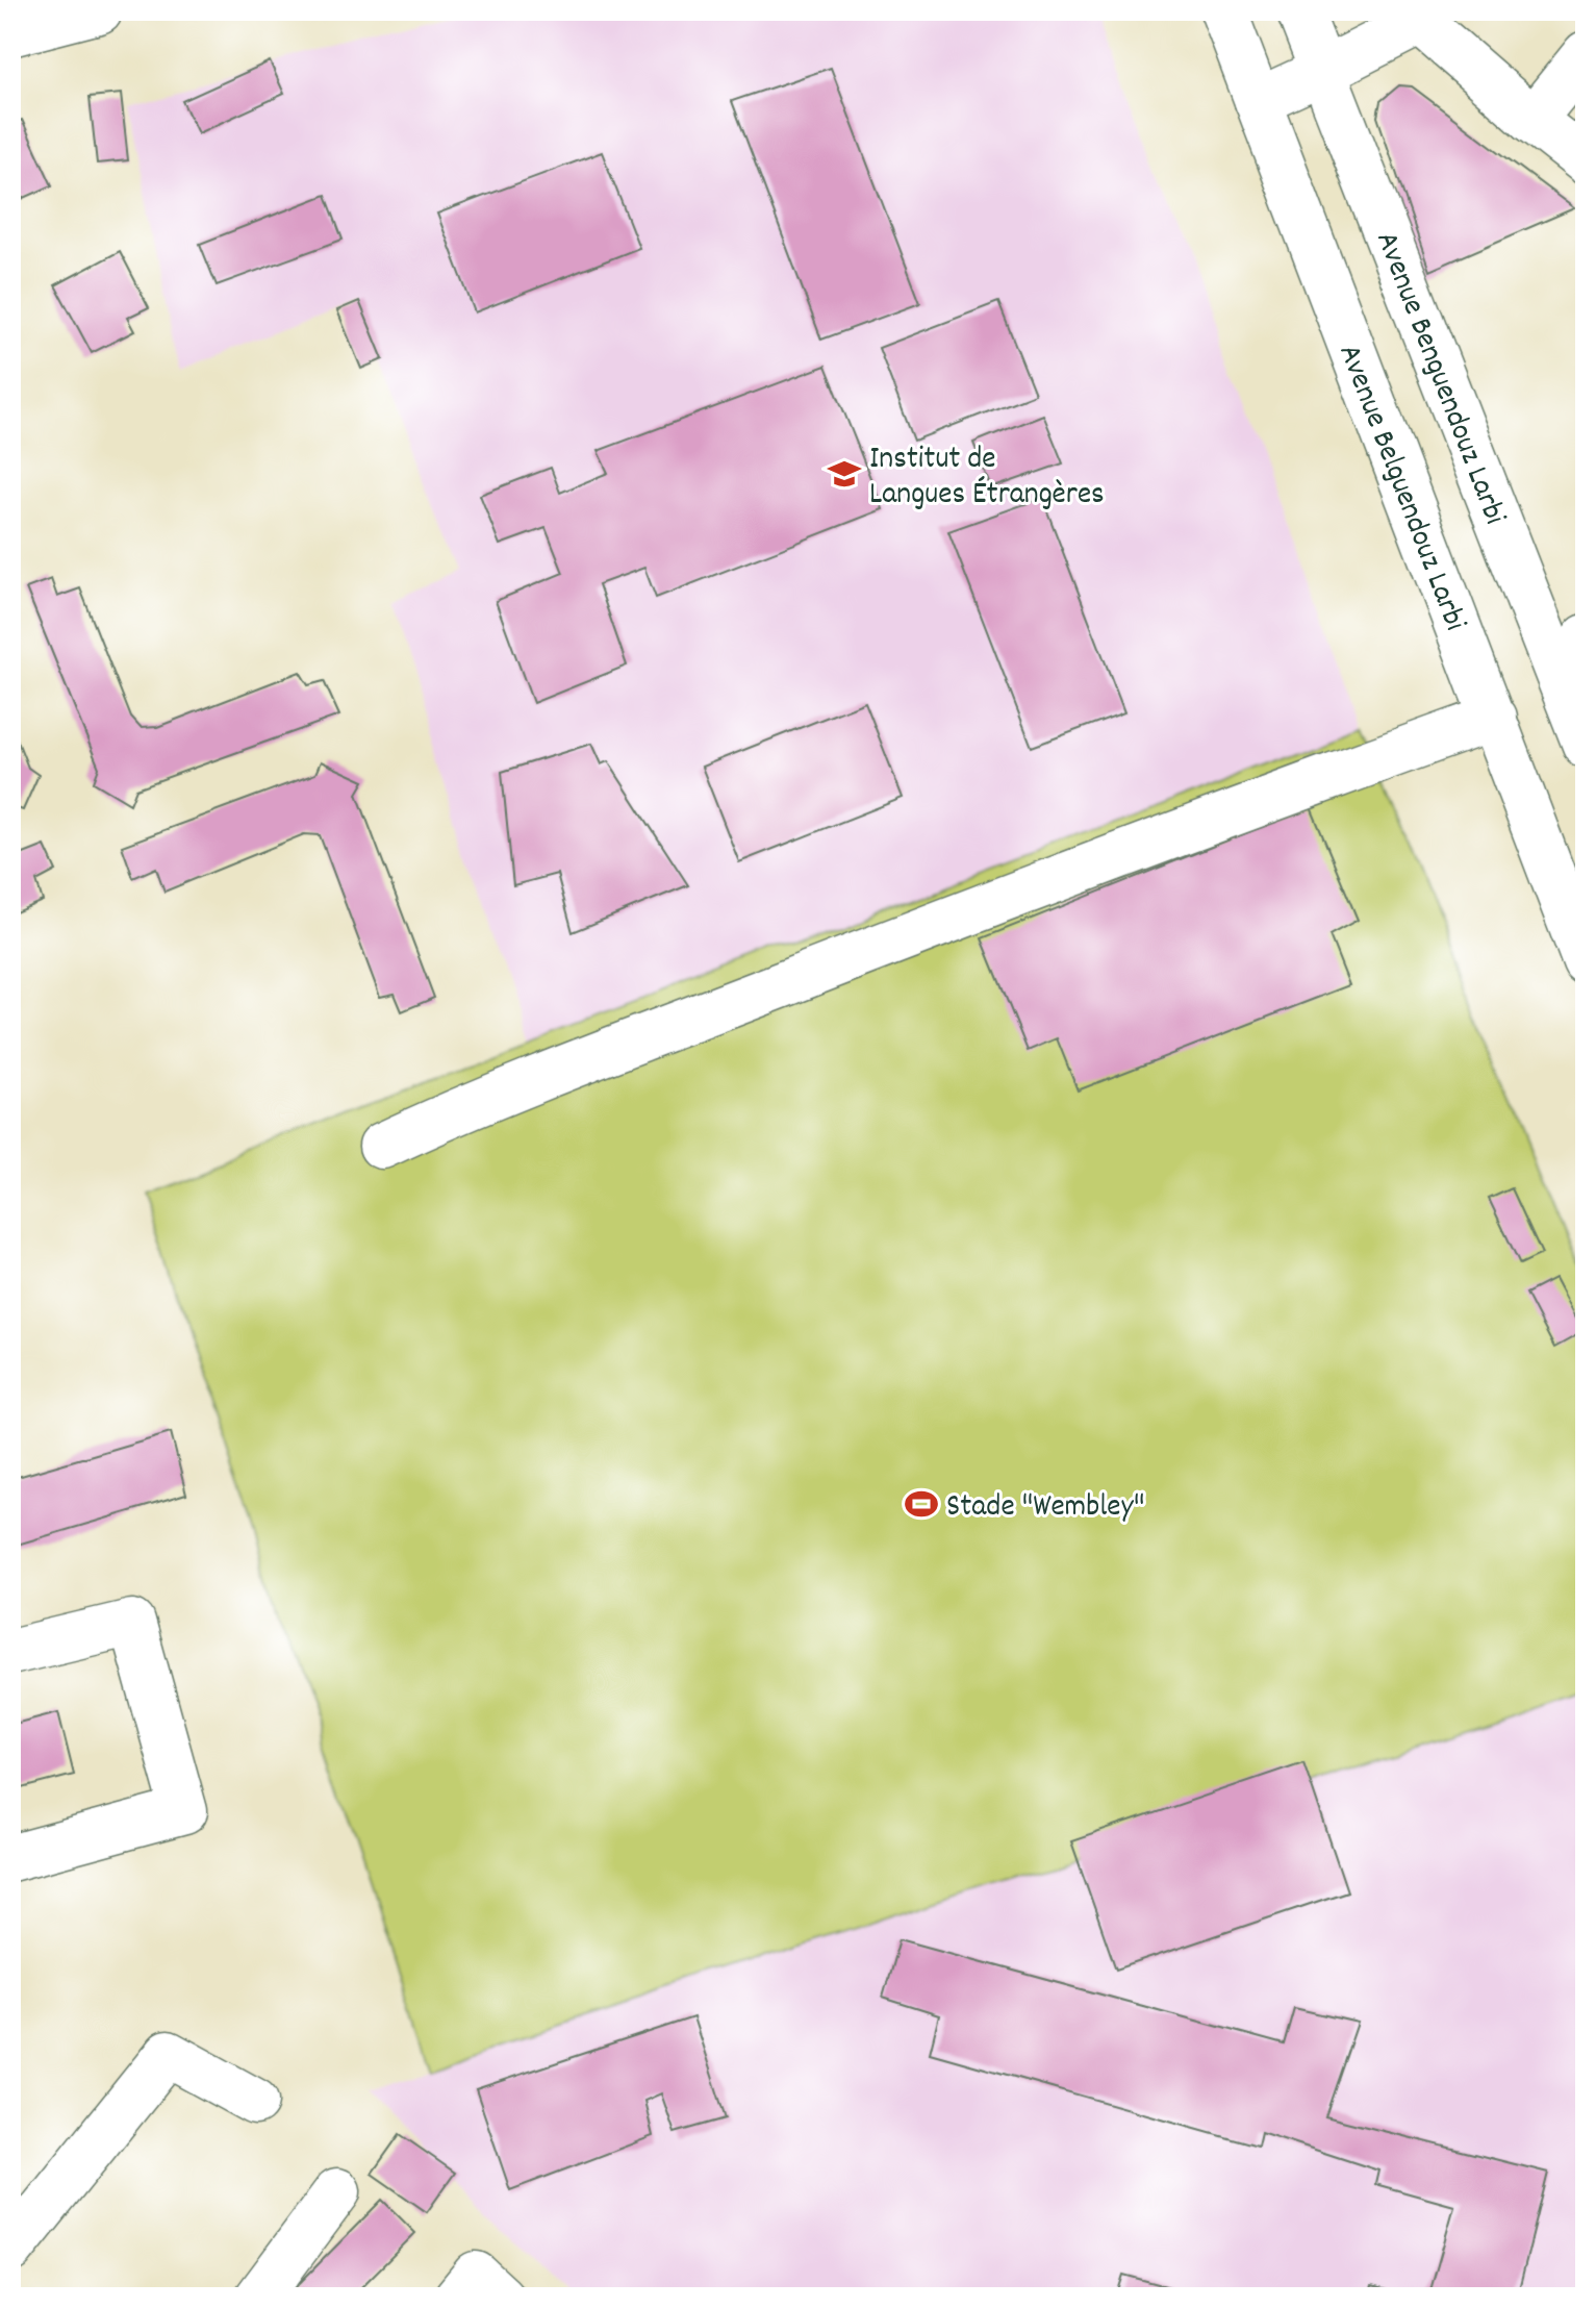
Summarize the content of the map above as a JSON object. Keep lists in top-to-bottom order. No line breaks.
{"streets":{"main road":["Avenue Benguendouz Larbi","Avenue Belguendouz Larbi"]},"places":{"school or university":["Institut de Langues Étrangères"],"sports":["Stade \"Wembley\""]}}
